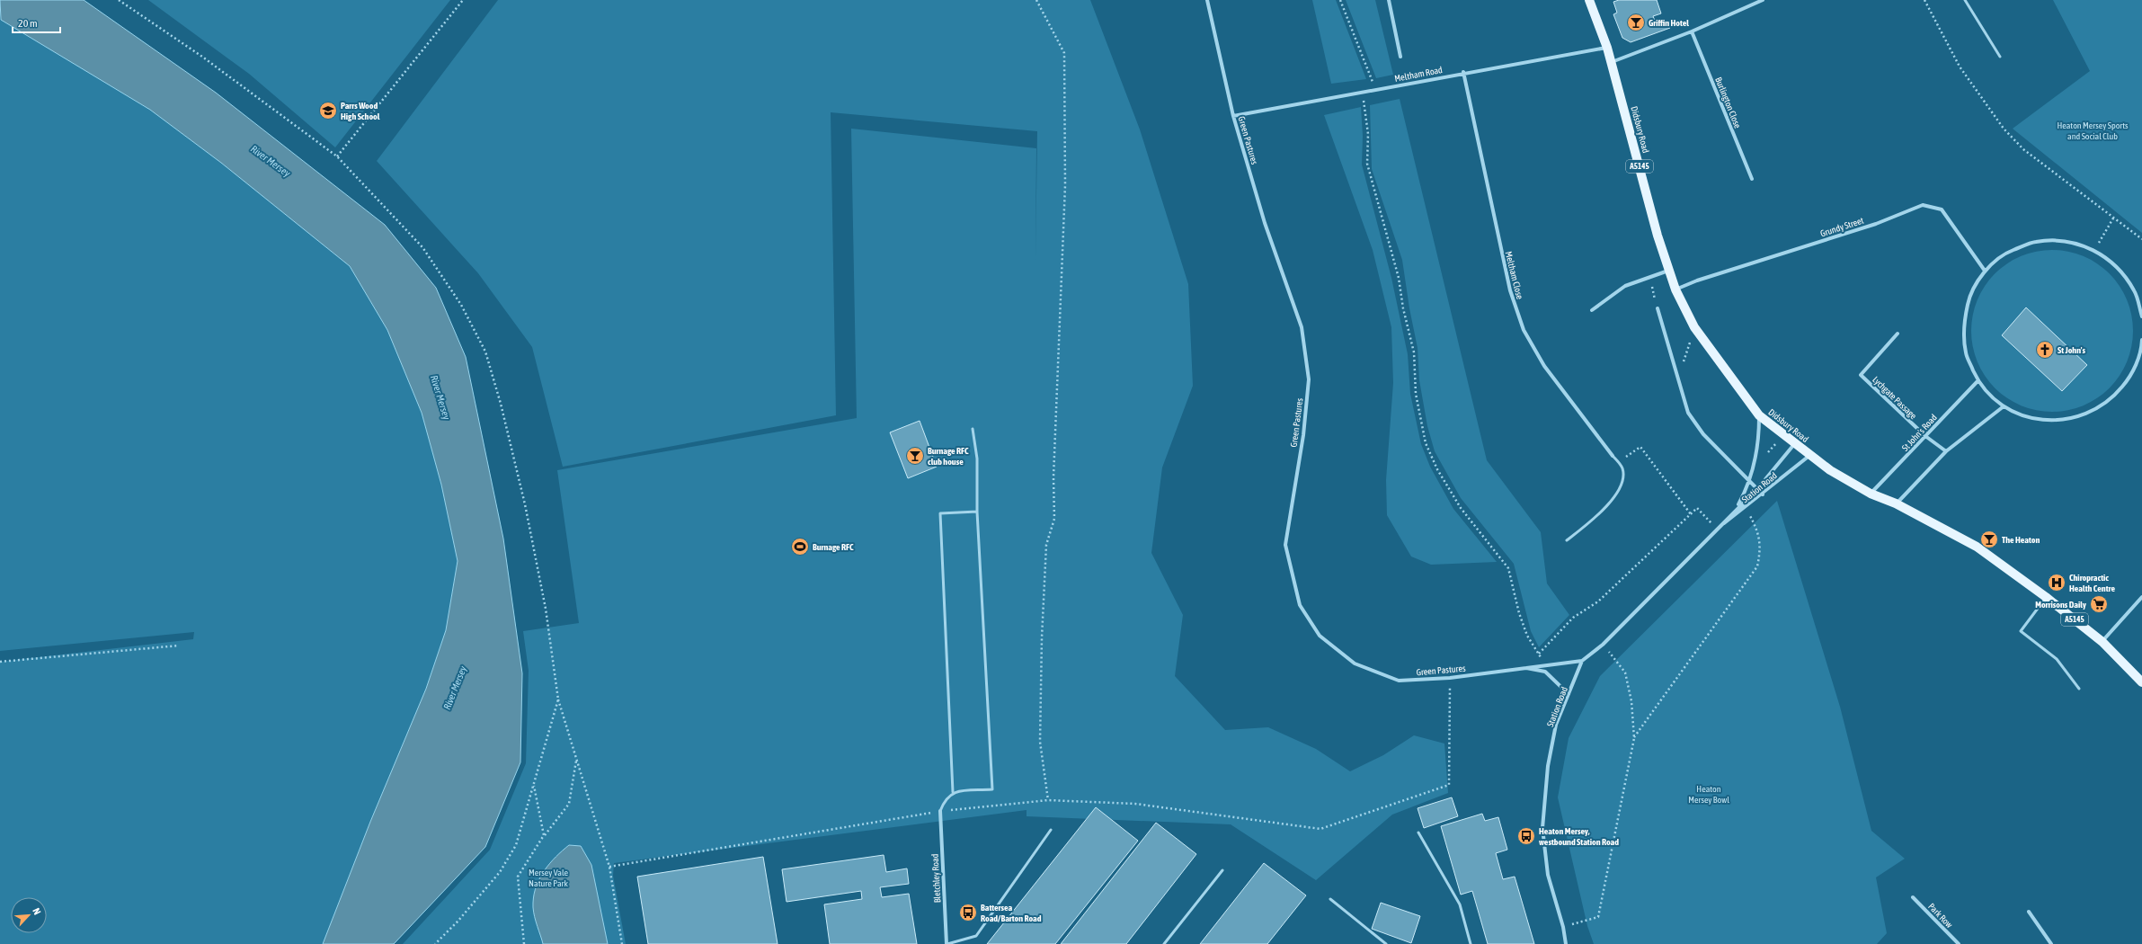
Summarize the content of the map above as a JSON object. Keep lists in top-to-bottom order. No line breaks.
{"streets":{"main road":["Didsbury Road","A5145"],"street":["Meltham Road","Burlington Close","Green Pastures","Grundy Street","Meltham Close","Lychgate Passage","St John's Road","Station Road","Bletchley Road","Park Row"]},"crossings":[["Meltham Road","Didsbury Road"],["Meltham Road","Green Pastures"],["Meltham Road","Meltham Close"],["Didsbury Road","Grundy Street"],["Didsbury Road","St John's Road"],["Didsbury Road","Station Road"],["Green Pastures","Station Road"],["Lychgate Passage","St John's Road"]],"water":["River Mersey"],"parks":["Heaton Mersey Sports and Social Club","Heaton Mersey Bowl","Mersey Vale Nature Park"],"places":{"bar":["Griffin Hotel","Burnage RFC club house","The Heaton"],"school or university":["Parrs Wood High School"],"church":["St John's"],"sports":["Burnage RFC"],"hospital":["Chiropractic Health Centre"],"supermarket":["Morrisons Daily"],"bus stop":["Heaton Mersey, westbound Station Road","Battersea Road/Barton Road"]},"scale_bar":"20 m","north":"top right"}
